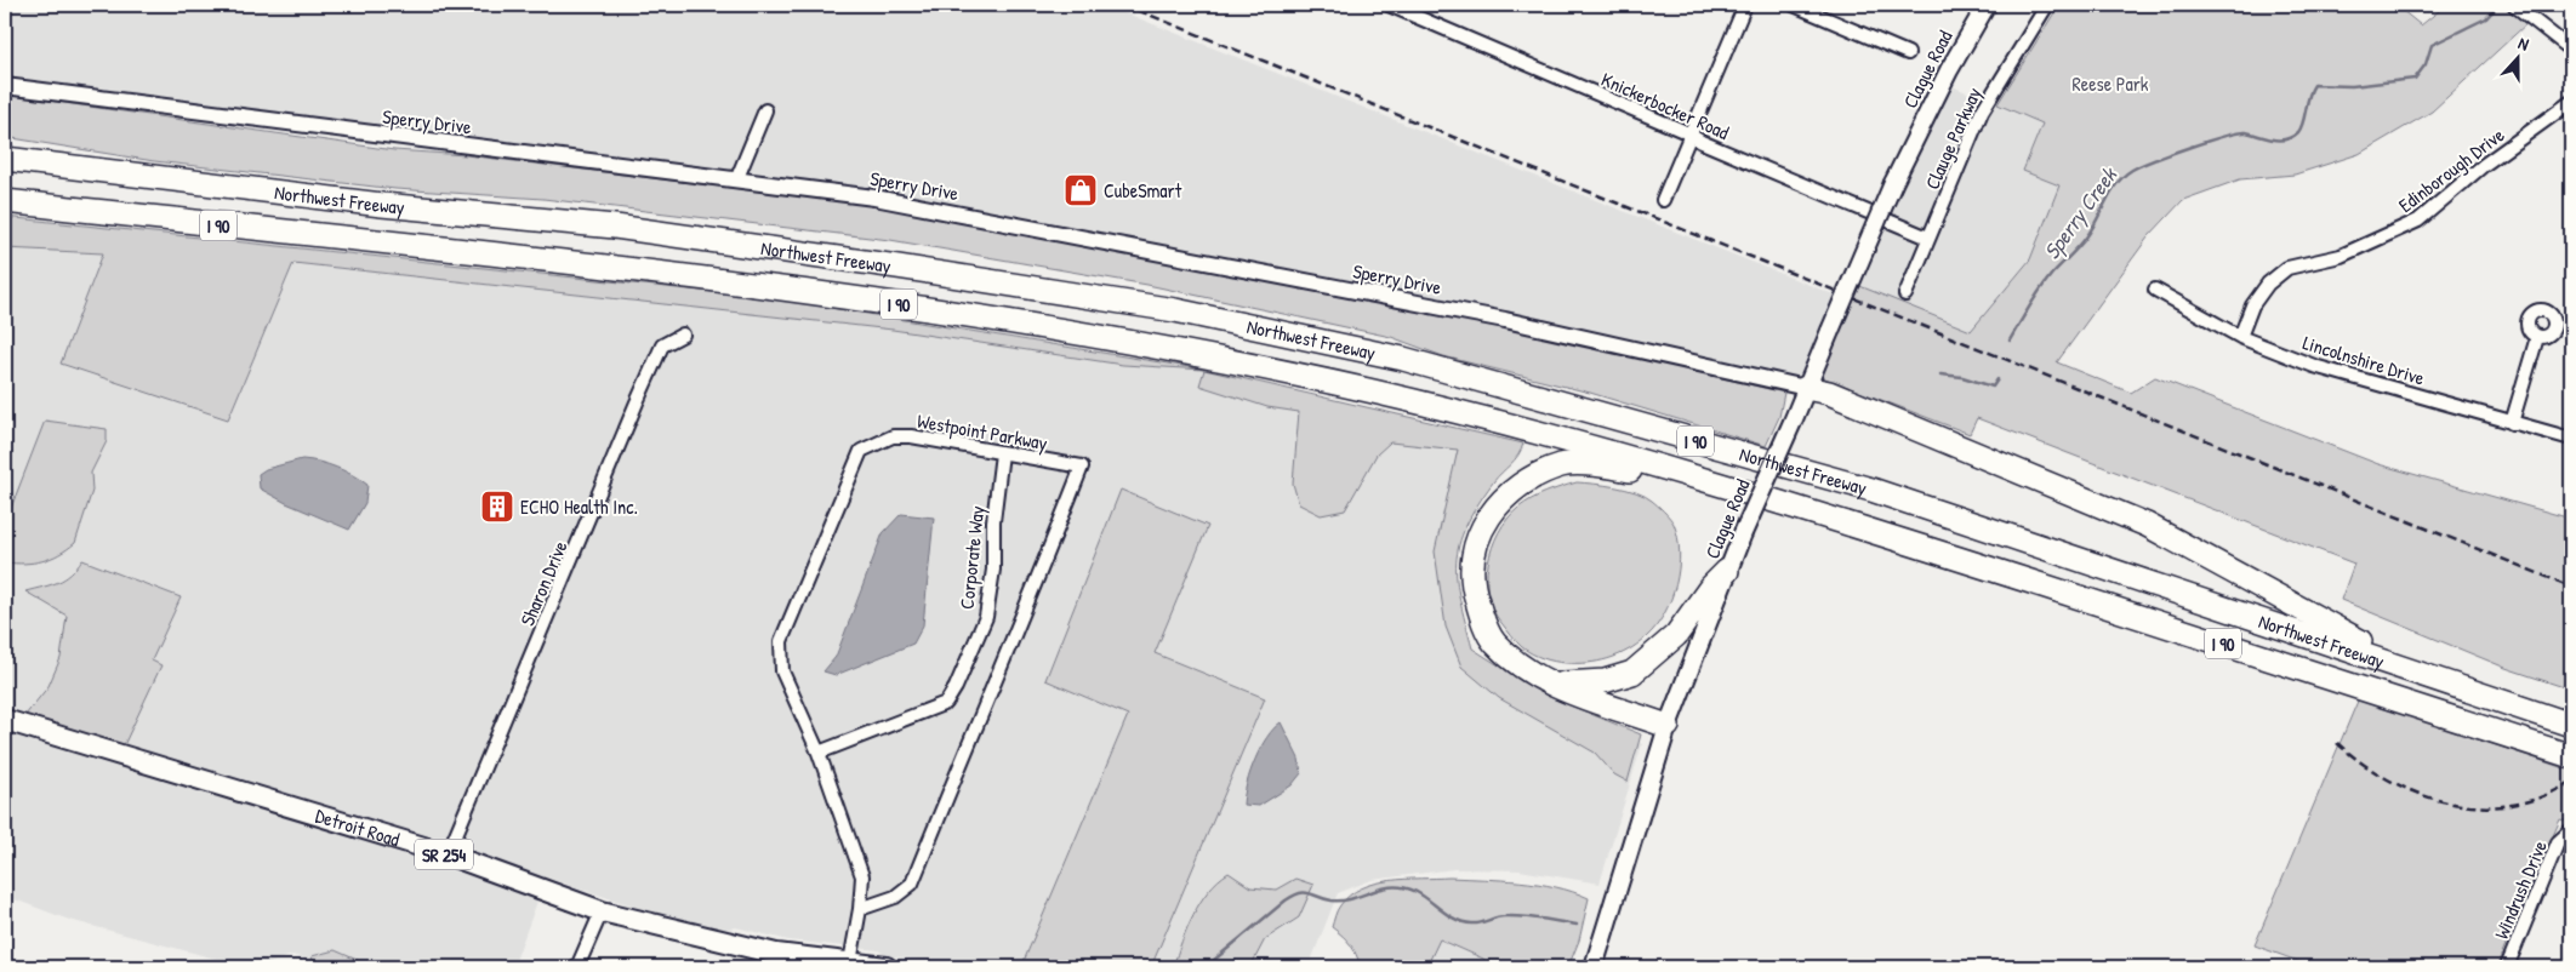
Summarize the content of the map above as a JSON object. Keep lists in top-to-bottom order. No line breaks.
{"streets":{"highway":["Northwest Freeway","I 90"],"main road":["Clague Road","Detroit Road","SR 254"],"street":["Knickerbocker Road","Sperry Drive","Clauge Parkway","Edinborough Drive","Lincolnshire Drive","Westpoint Parkway","Corporate Way","Sharon Drive","Windrush Drive"]},"crossings":[["Clague Road","Sperry Drive"],["Knickerbocker Road","Clauge Parkway"],["Edinborough Drive","Lincolnshire Drive"],["Westpoint Parkway","Corporate Way"],["Westpoint Parkway","Detroit Road"],["Sharon Drive","Detroit Road"]],"water":["Sperry Creek"],"parks":["Reese Park"],"places":{"shop":["CubeSmart"],"building":["ECHO Health Inc."]},"north":"top"}
